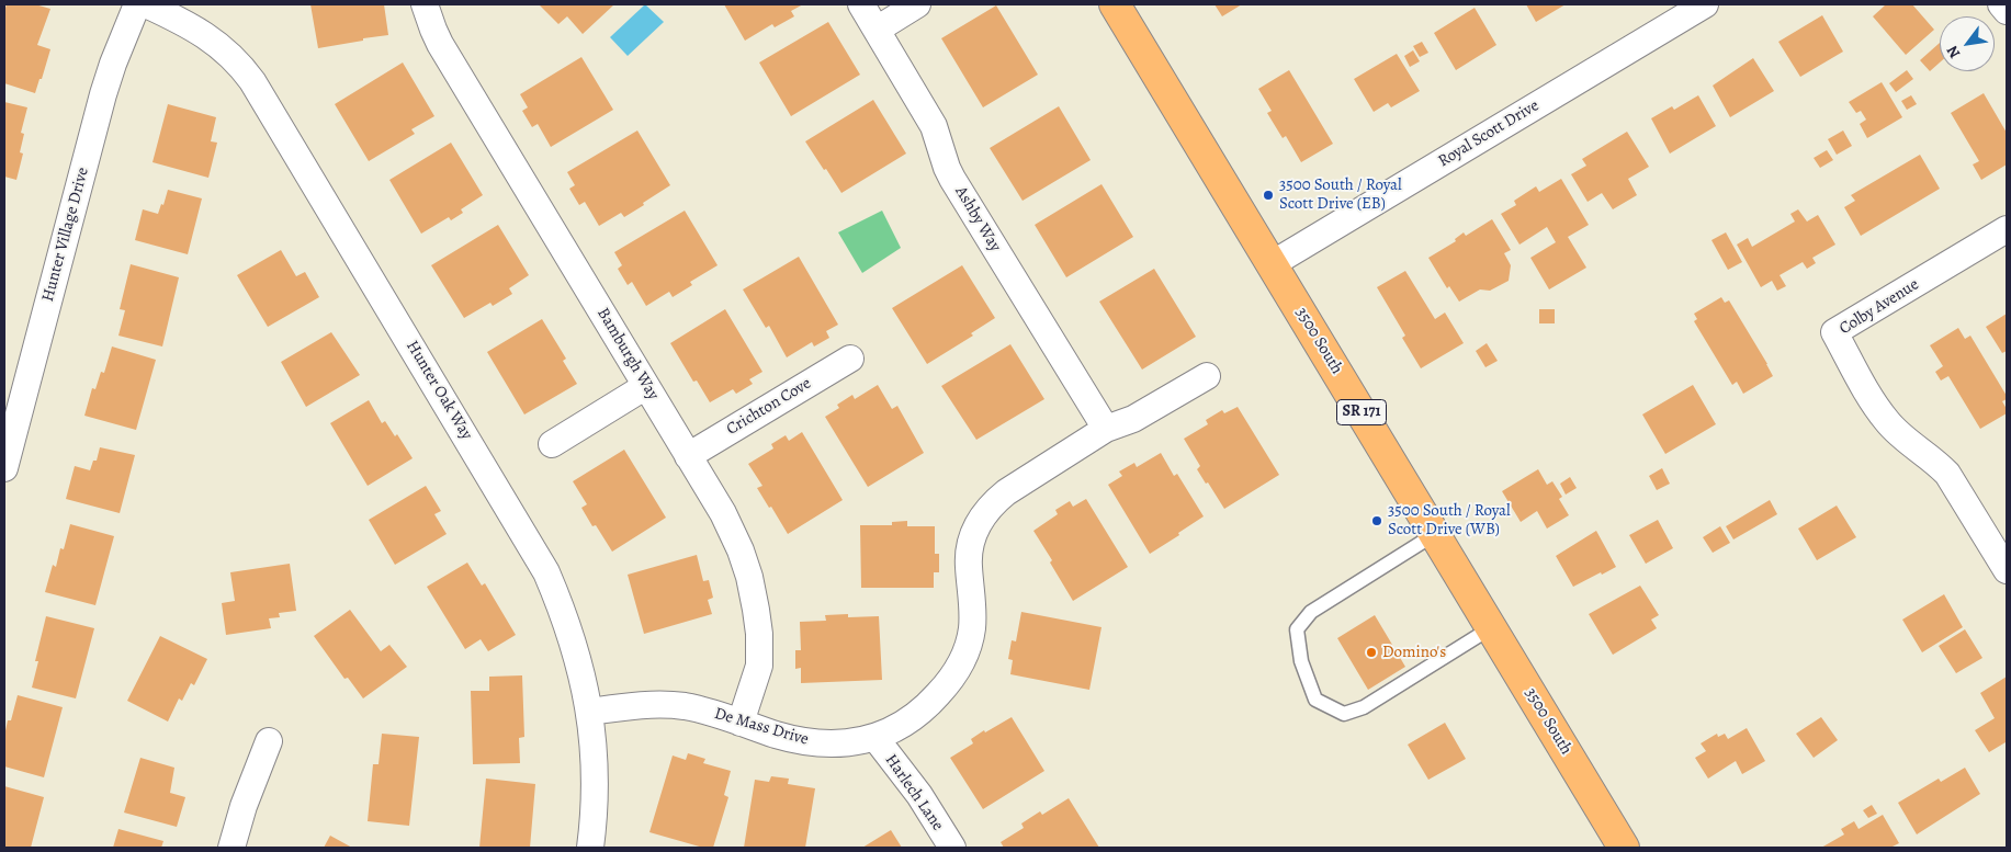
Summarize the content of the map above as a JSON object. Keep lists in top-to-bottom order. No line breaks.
{"streets":{"main road":["3500 South","SR 171"],"street":["Royal Scott Drive","Ashby Way","Hunter Village Drive","Colby Avenue","Bamburgh Way","Hunter Oak Way","Crichton Cove","De Mass Drive","Harlech Lane"]},"crossings":[["Royal Scott Drive","3500 South"],["Ashby Way","De Mass Drive"],["Bamburgh Way","Crichton Cove"],["Bamburgh Way","De Mass Drive"],["Hunter Oak Way","De Mass Drive"],["De Mass Drive","Harlech Lane"]],"places":["3500 South / Royal Scott Drive (EB)","3500 South / Royal Scott Drive (WB)","Domino's"],"north":"bottom left"}
